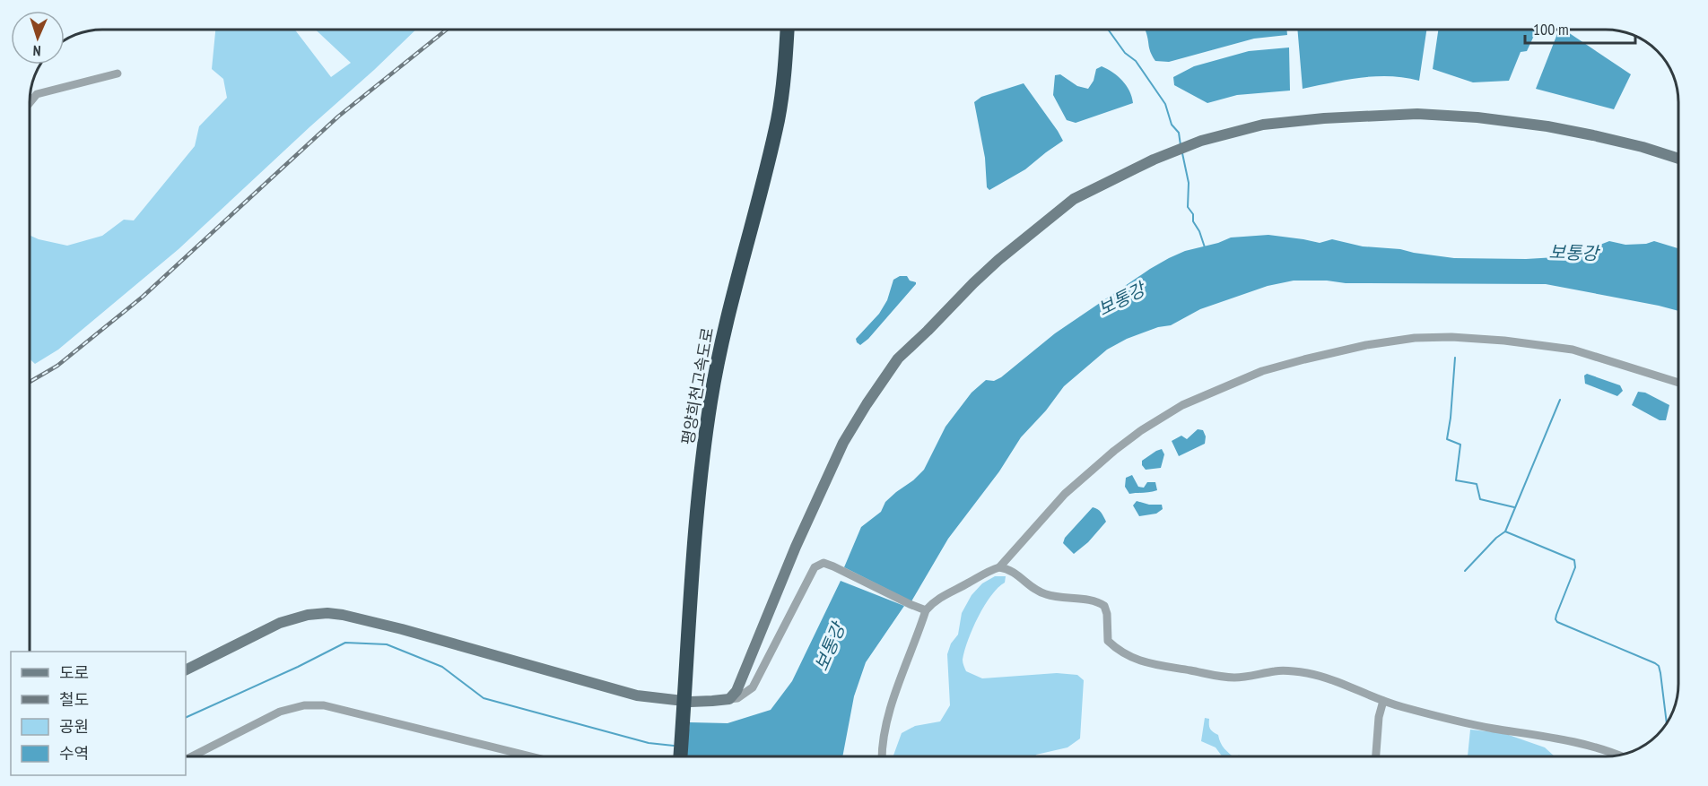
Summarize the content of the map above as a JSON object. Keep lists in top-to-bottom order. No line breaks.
{"streets":{"highway":["평양희천고속도로"]},"water":["보통강"],"legend":["도로","철도","공원","수역"],"scale_bar":"100 m","north":"bottom"}
